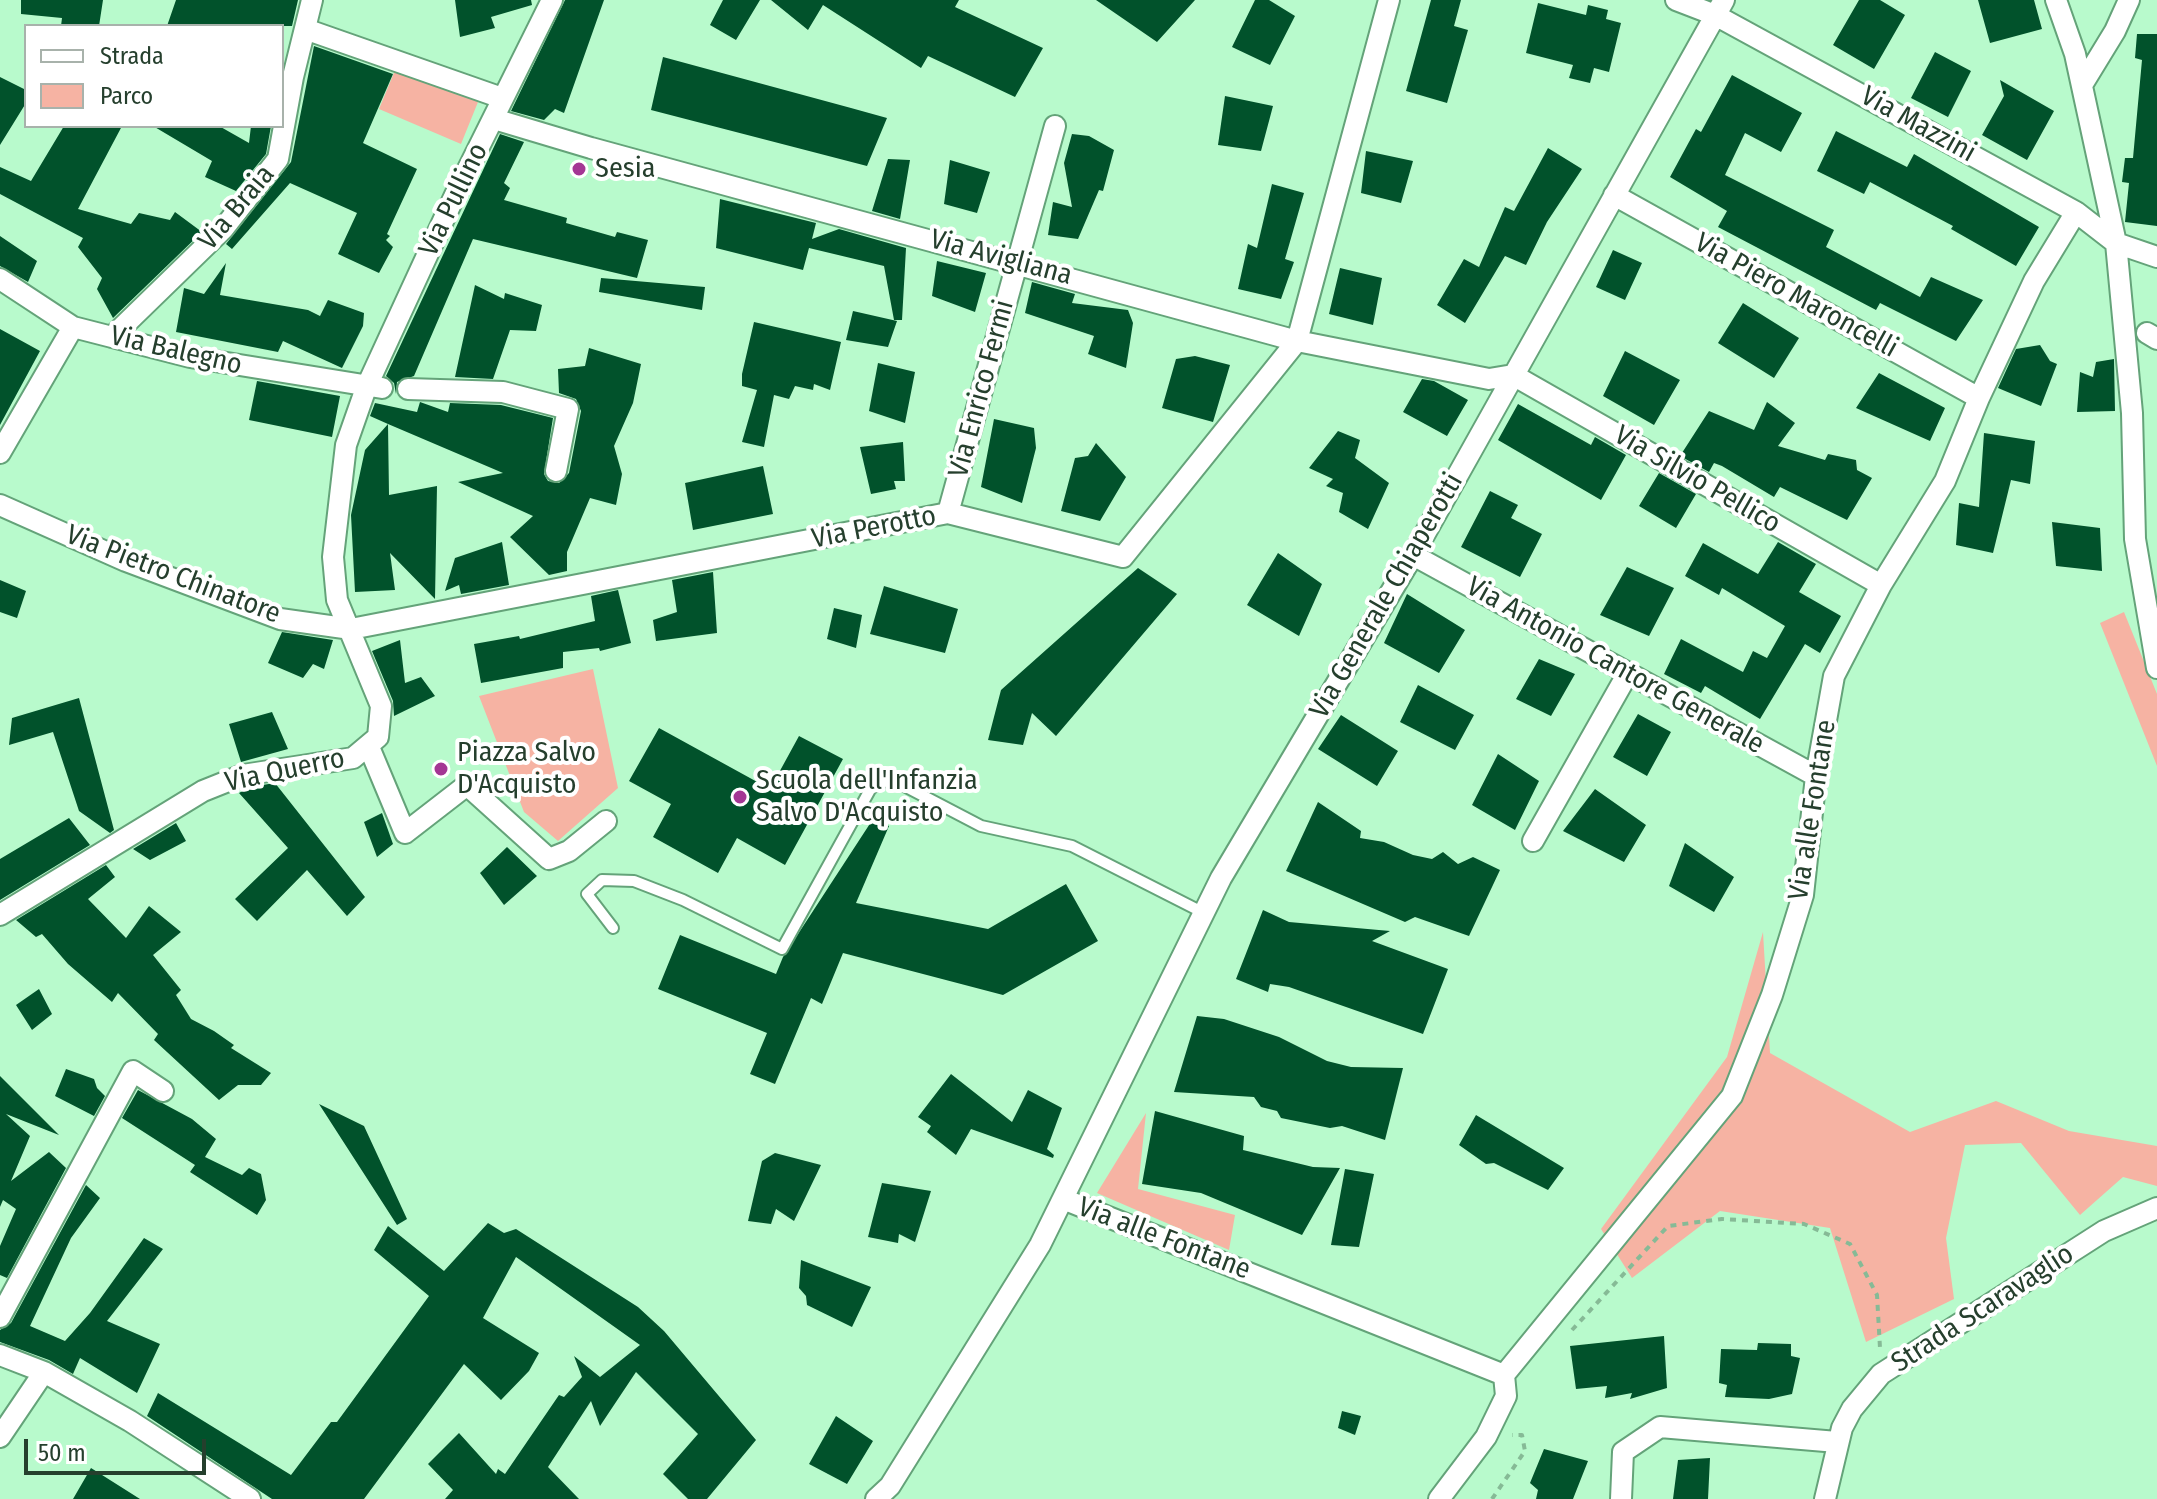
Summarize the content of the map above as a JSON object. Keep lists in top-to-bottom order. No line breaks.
{"streets":{"street":["Via Mazzini","Via Pullino","Via Braia","Via Avigliana","Via Piero Maroncelli","Via Balegno","Via Enrico Fermi","Via Silvio Pellico","Via Perotto","Via Pietro Chinatore","Via Generale Chiaperotti","Via Antonio Cantore Generale","Via Querro","Via alle Fontane","Strada Scaravaglio"]},"crossings":[["Via Mazzini","Via Generale Chiaperotti"],["Via Mazzini","Via alle Fontane"],["Via Pullino","Via Avigliana"],["Via Pullino","Via Balegno"],["Via Pullino","Via Querro"],["Via Braia","Via Balegno"],["Via Avigliana","Via Enrico Fermi"],["Via Avigliana","Via Silvio Pellico"],["Via Avigliana","Via Perotto"],["Via Avigliana","Via Generale Chiaperotti"],["Via Piero Maroncelli","Via Generale Chiaperotti"],["Via Piero Maroncelli","Via alle Fontane"],["Via Balegno","Via Querro"],["Via Enrico Fermi","Via Perotto"],["Via Silvio Pellico","Via Generale Chiaperotti"],["Via Silvio Pellico","Via alle Fontane"],["Via Perotto","Via Pietro Chinatore"],["Via Perotto","Via Querro"],["Via Pietro Chinatore","Via Querro"],["Via Generale Chiaperotti","Via Antonio Cantore Generale"],["Via Generale Chiaperotti","Via alle Fontane"],["Via Antonio Cantore Generale","Via alle Fontane"]],"places":["Sesia","Piazza Salvo D'Acquisto","Scuola dell'Infanzia Salvo D'Acquisto"],"legend":["Strada","Parco"],"scale_bar":"50 m"}
